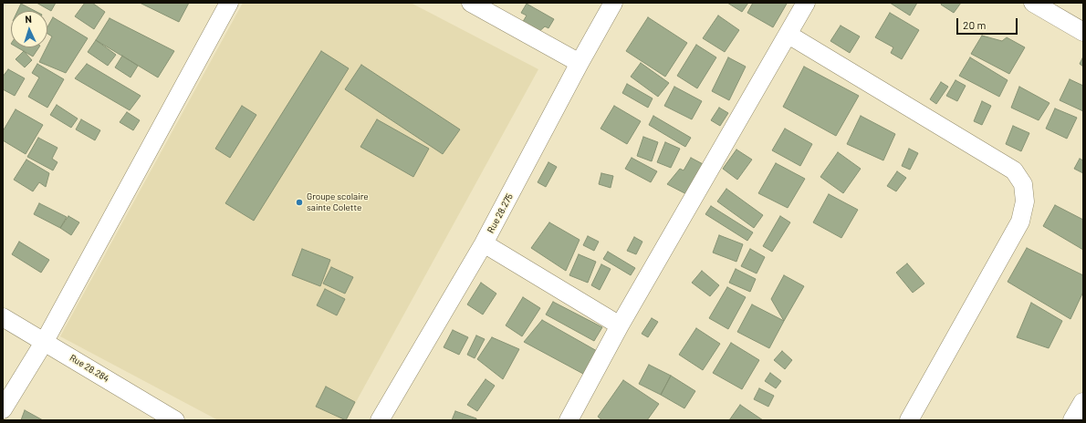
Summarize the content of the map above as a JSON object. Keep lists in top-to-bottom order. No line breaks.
{"streets":{"street":["Rue 28.275","Rue 28.284"]},"places":["Groupe scolaire sainte Colette"],"scale_bar":"20 m","north":"top"}
